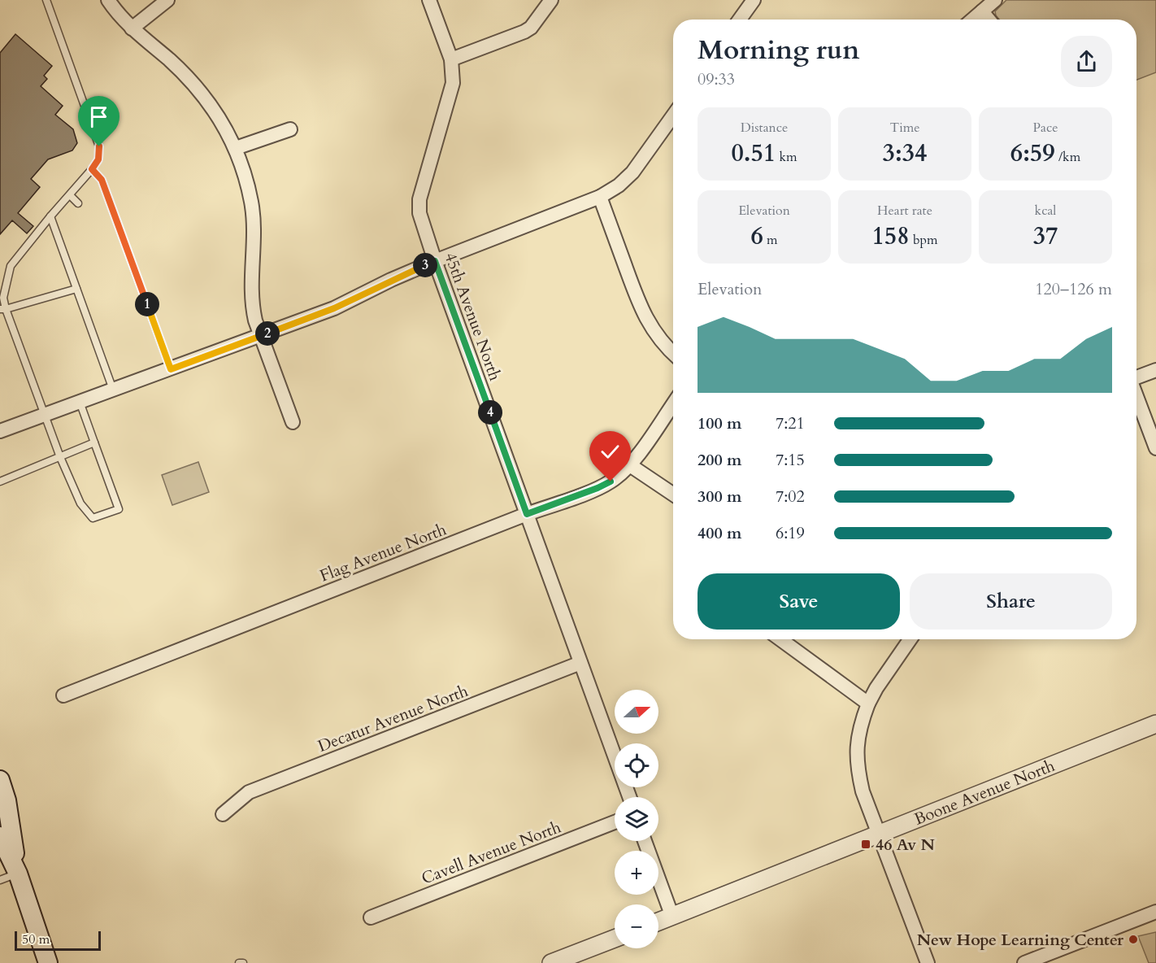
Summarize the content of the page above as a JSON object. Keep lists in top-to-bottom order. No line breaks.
{"streets":{"street":["45th Avenue North","Flag Avenue North","Decatur Avenue North","Boone Avenue North","Cavell Avenue North"]},"crossings":[["45th Avenue North","Flag Avenue North"],["45th Avenue North","Decatur Avenue North"]],"places":{"transit":["46 Av N"],"other":["New Hope Learning Center"]},"scale_bar":"50 m","north":"right","page":{"heading":["Morning run","09:33"],"stats":[["Distance","0.51 km"],["Time","3:34"],["Pace","6:59 /km"],["Elevation","6 m"],["Heart rate","158 bpm"],["kcal","37"]],"pins":["3","1","2","4"],"chart":["Elevation","120–126 m"],"list":[{"name":"100 m","note":"7:21"},{"name":"200 m","note":"7:15"},{"name":"300 m","note":"7:02"},{"name":"400 m","note":"6:19"}],"buttons":["Save","Share"],"map_buttons":["+","−"],"scale":"50 m"}}
